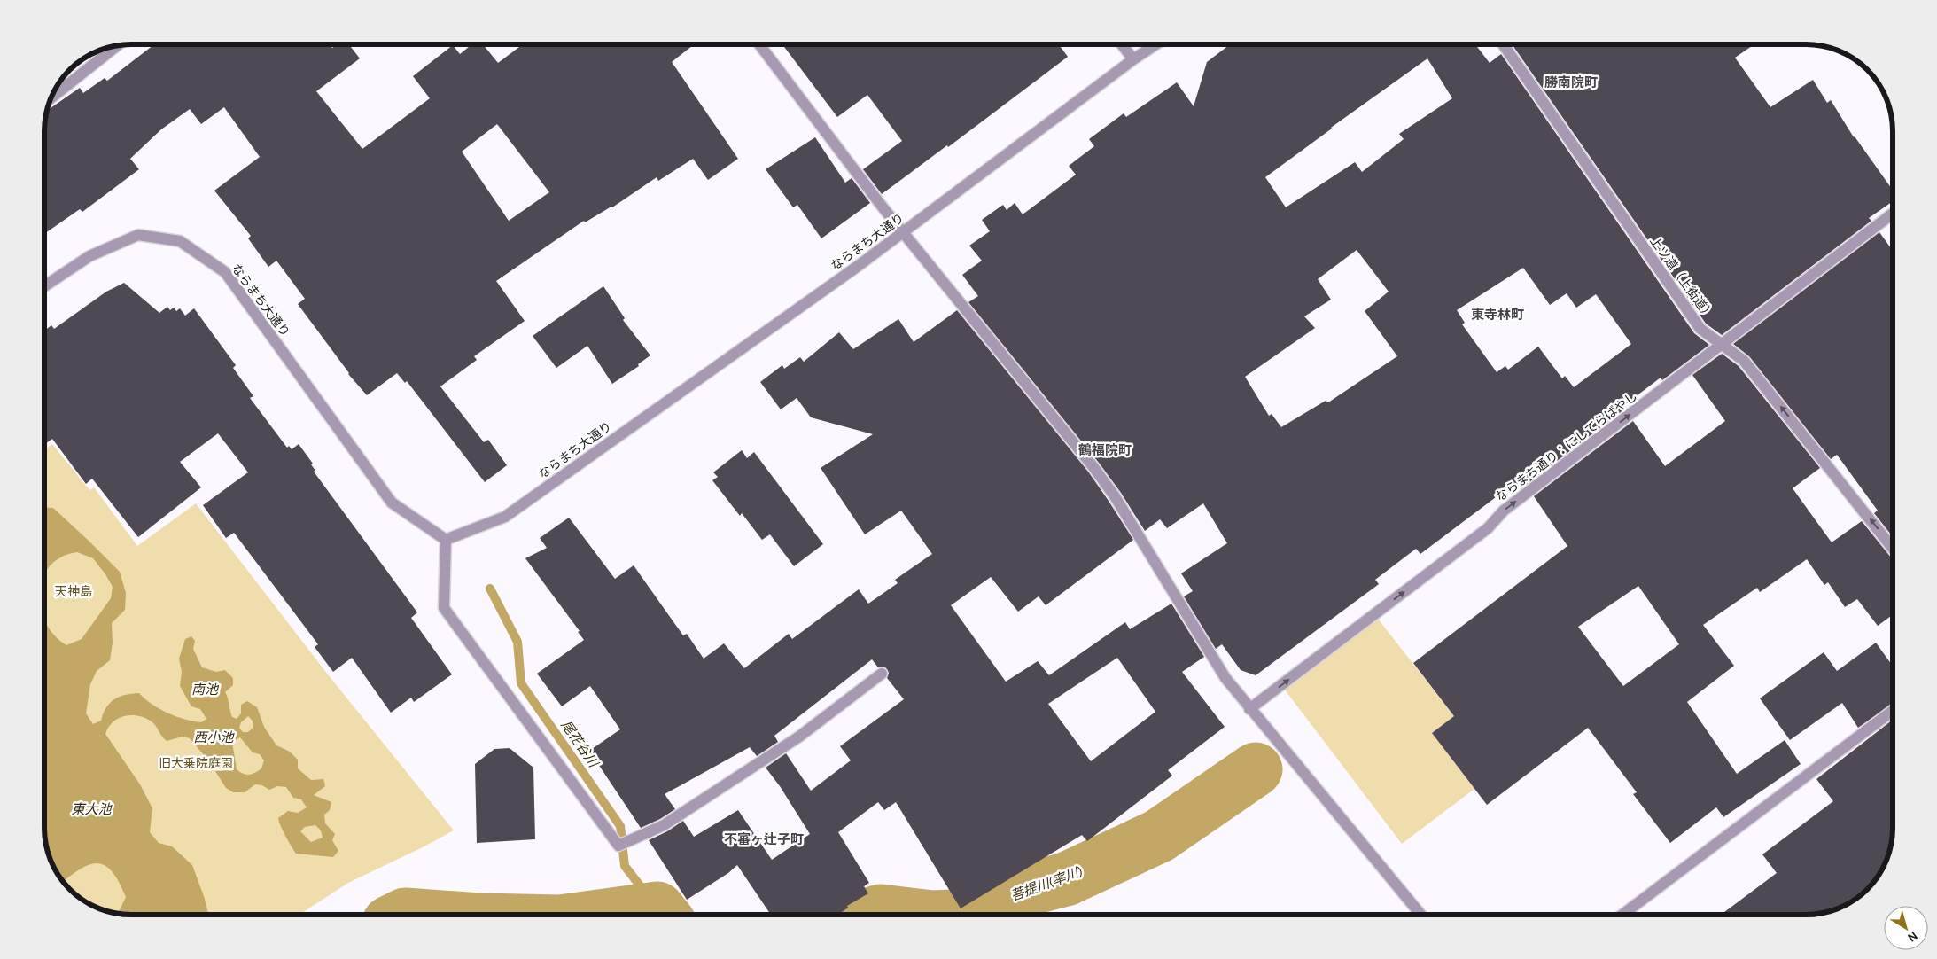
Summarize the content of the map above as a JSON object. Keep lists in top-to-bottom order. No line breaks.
{"streets":{"street":["ならまち大通り","上ツ道（上街道）","ならまち通り：にしてらばやし"]},"crossings":[["上ツ道（上街道）","ならまち通り：にしてらばやし"]],"one_way":["上ツ道（上街道）","ならまち通り：にしてらばやし"],"districts":["勝南院町","東寺林町","鶴福院町","不審ヶ辻子町"],"water":["南池","西小池","尾花谷川","東大池","菩提川(率川)"],"parks":["天神島","旧大乗院庭園"],"north":"bottom right"}
